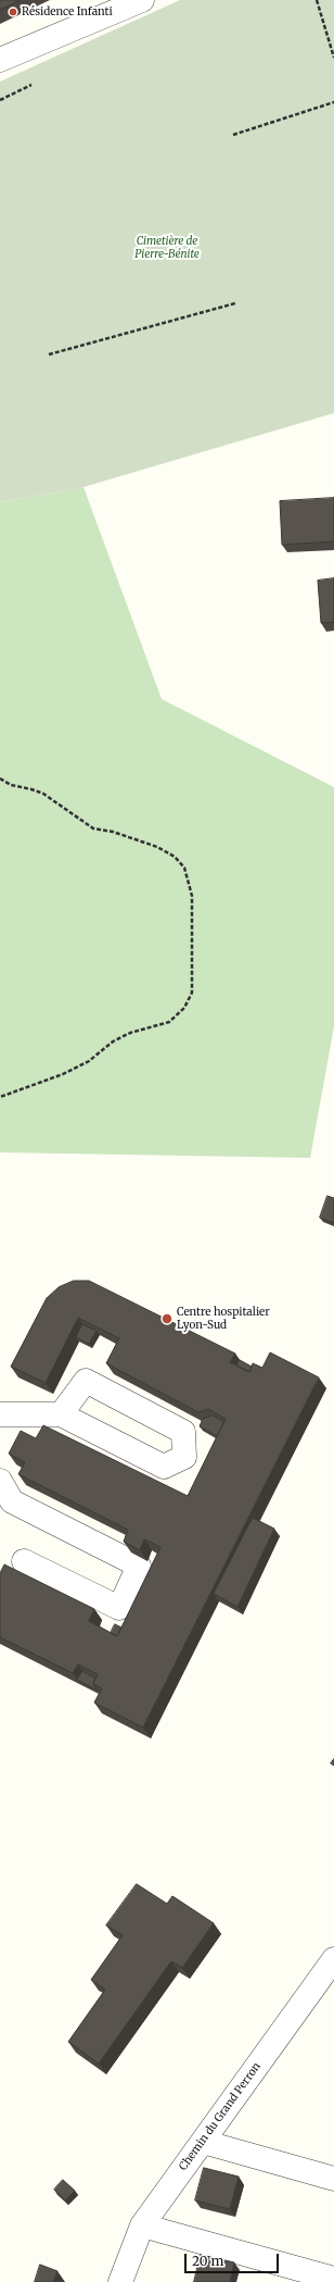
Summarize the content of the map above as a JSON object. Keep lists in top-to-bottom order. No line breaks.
{"streets":{"street":["Chemin du Grand Perron"]},"parks":["Cimetière de Pierre-Bénite"],"places":["Résidence Infanti","Centre hospitalier Lyon-Sud"],"scale_bar":"20 m"}
